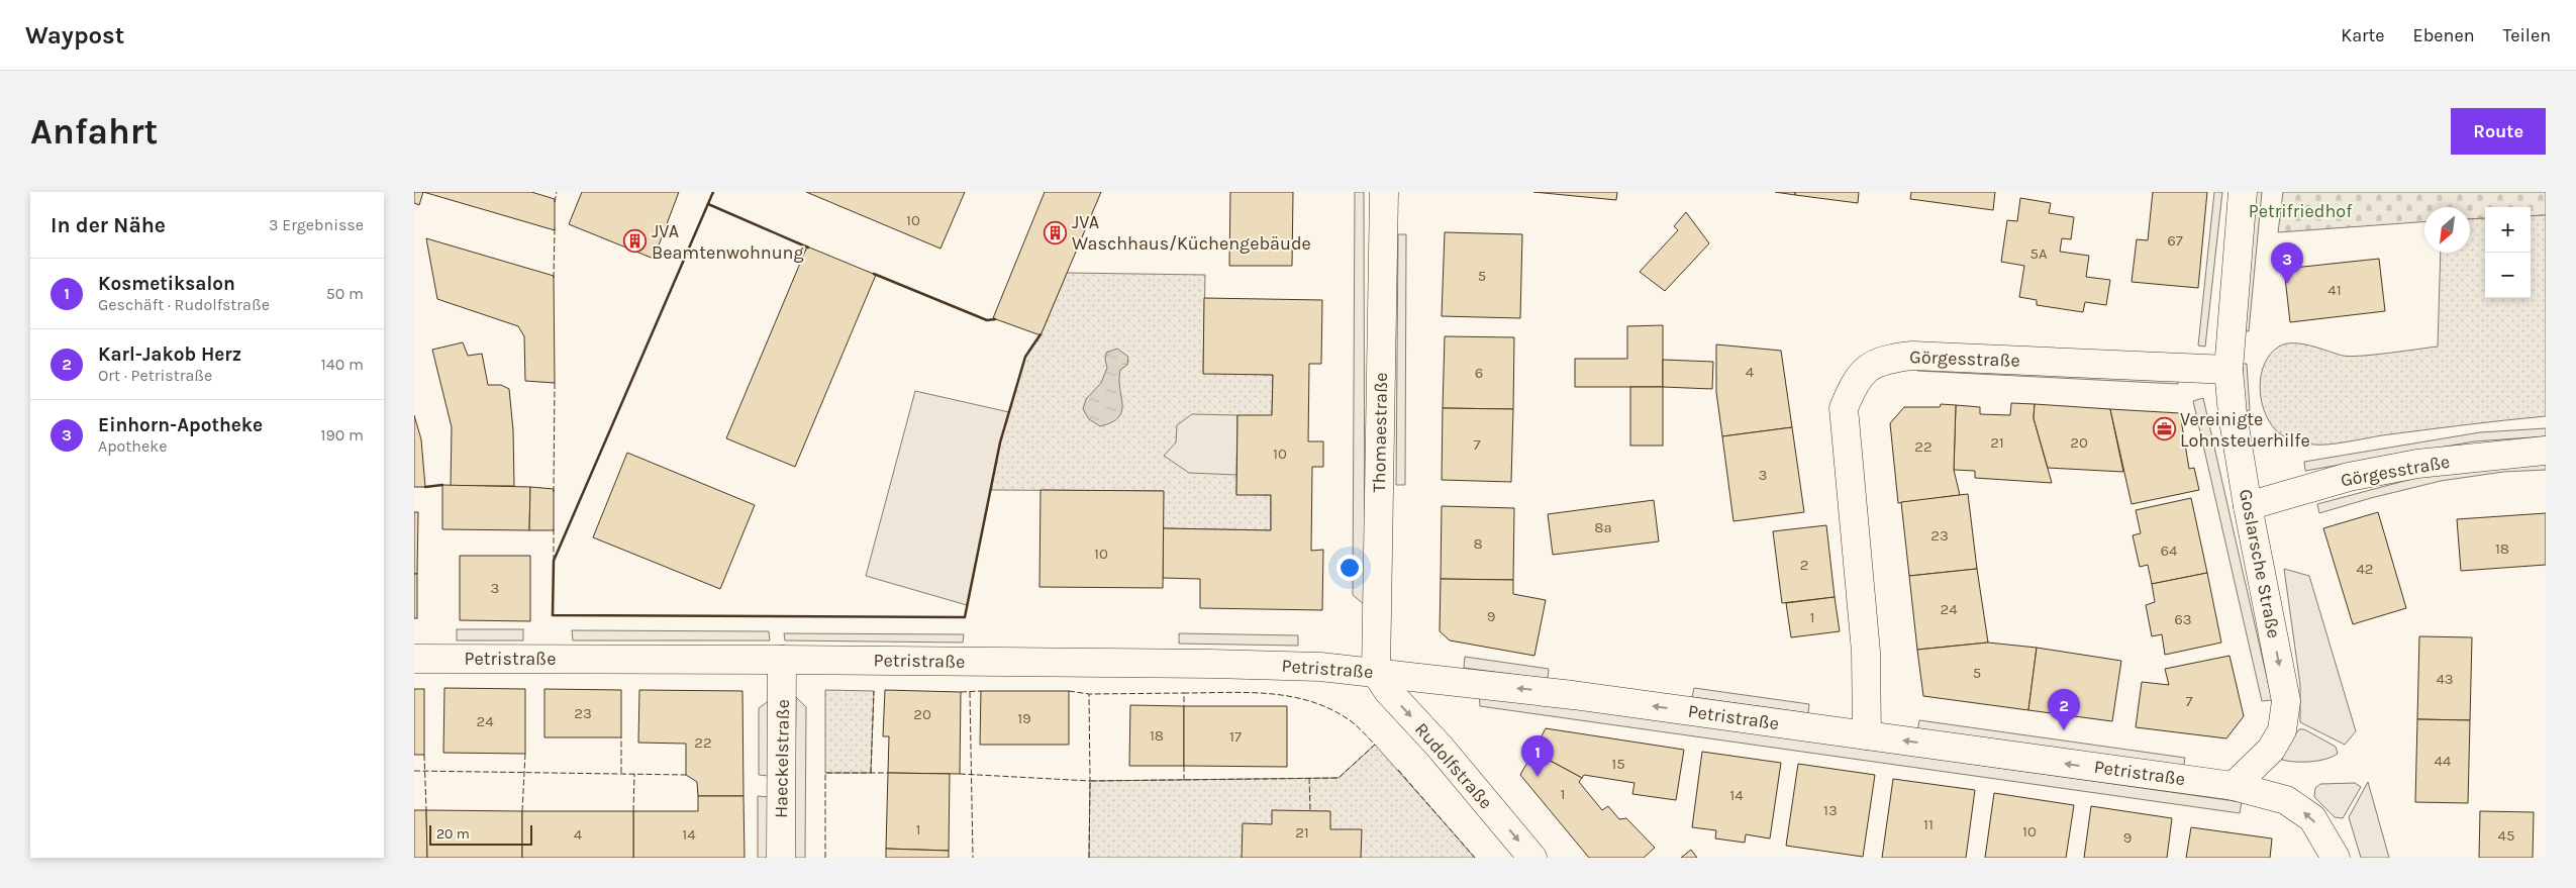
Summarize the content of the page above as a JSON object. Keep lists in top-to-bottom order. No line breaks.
{"streets":{"street":["Görgesstraße","Thomaestraße","Goslarsche Straße","Petristraße","Haeckelstraße","Rudolfstraße"]},"crossings":[["Görgesstraße","Goslarsche Straße"],["Görgesstraße","Petristraße"],["Thomaestraße","Petristraße"],["Thomaestraße","Rudolfstraße"],["Goslarsche Straße","Petristraße"],["Petristraße","Haeckelstraße"],["Petristraße","Rudolfstraße"]],"one_way":["Goslarsche Straße","Petristraße","Rudolfstraße"],"parks":["Petrifriedhof"],"places":{"building":["JVA Waschhaus/Küchengebäude","JVA Beamtenwohnung"],"office":["Vereinigte Lohnsteuerhilfe"]},"house_numbers":["10","67","5A","5","41","4","6","21","20","7","22","10","3","8a","23","8","18","64","10","2","42","3","24","9","1","63","5","43","7","23","20","19","24","18","17","22","44","15","1","14","13","11","1","10","21","4","14","45","9"],"scale_bar":"20 m","north":"bottom left","page":{"header":"Waypost","nav":["Karte","Ebenen","Teilen"],"buttons":"Route","title":"Anfahrt","heading":["In der Nähe","3 Ergebnisse"],"map_buttons":["+","−"],"pins":["3","2","1"],"list":[{"mark":"1","name":"Kosmetiksalon","note":"Geschäft · Rudolfstraße","value":"50 m"},{"mark":"2","name":"Karl-Jakob Herz","note":"Ort · Petristraße","value":"140 m"},{"mark":"3","name":"Einhorn-Apotheke","note":"Apotheke","value":"190 m"}],"scale":"20 m"}}
